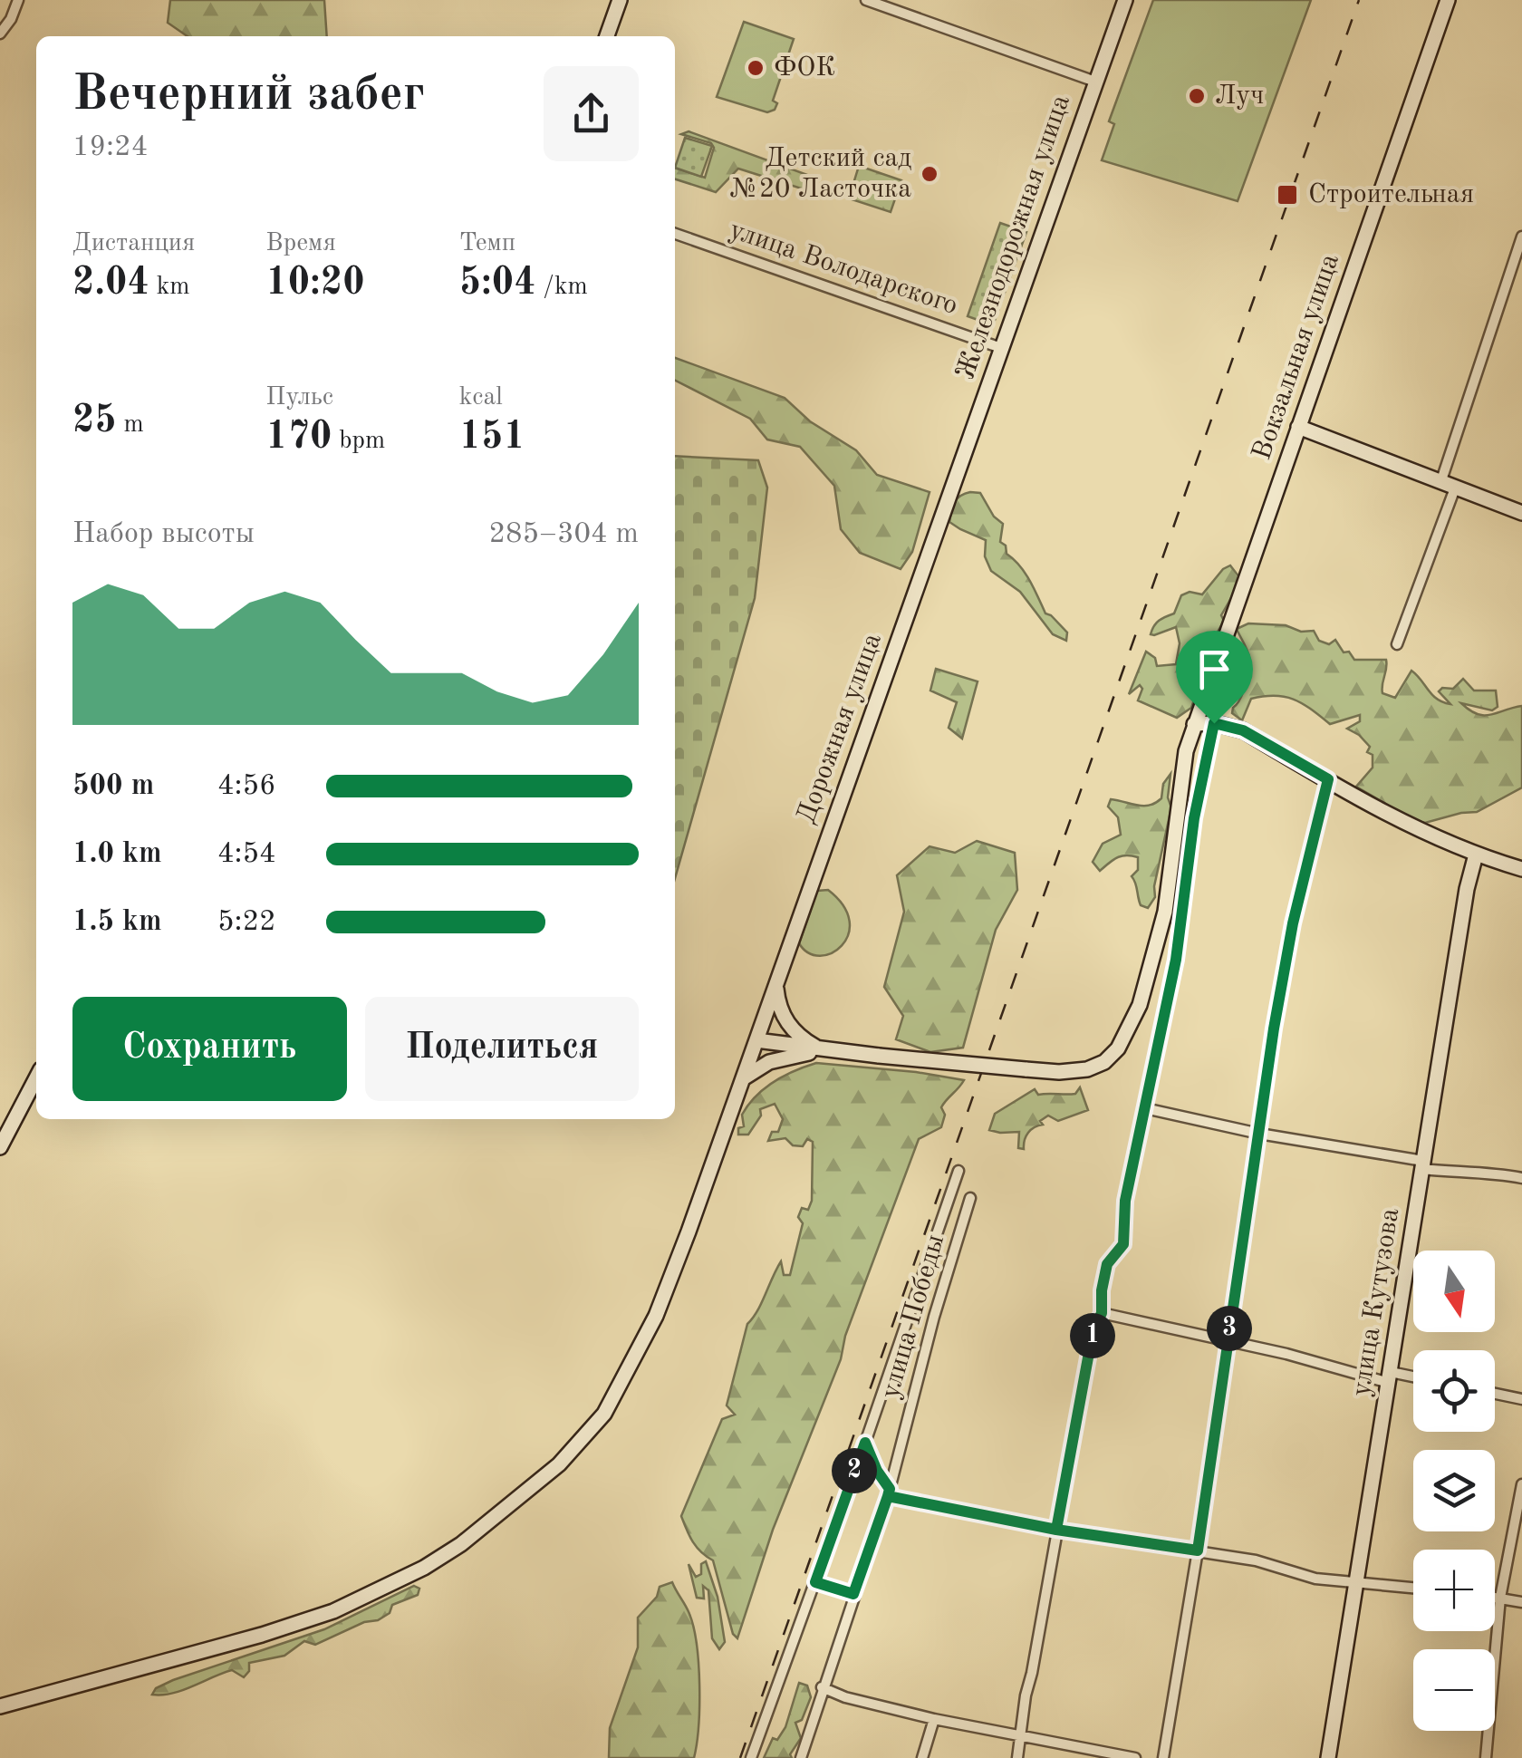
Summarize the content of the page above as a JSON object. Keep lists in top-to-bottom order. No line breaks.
{"streets":{"street":["Железнодорожная улица","улица Володарского","Вокзальная улица","Дорожная улица","улица Кутузова","улица Победы"]},"crossings":[["Железнодорожная улица","улица Володарского"],["Железнодорожная улица","Дорожная улица"]],"places":{"other":["ФОК","Луч","Детский сад №20 Ласточка"],"transit":["Строительная"]},"north":"bottom","page":{"heading":["Вечерний забег","19:24"],"stats":[["Дистанция","2.04 km"],["Время","10:20"],["Темп","5:04 /km"],["25 m"],["Пульс","170 bpm"],["kcal","151"]],"chart":["Набор высоты","285–304 m"],"list":[{"name":"500 m","note":"4:56"},{"name":"1.0 km","note":"4:54"},{"name":"1.5 km","note":"5:22"}],"buttons":["Сохранить","Поделиться"],"map_buttons":["+","−"],"pins":["3","1","2"]}}
